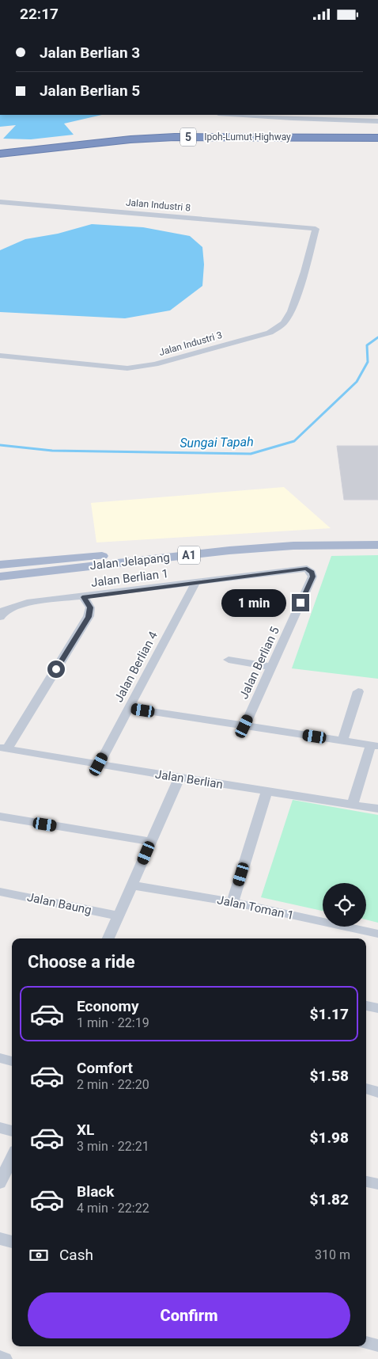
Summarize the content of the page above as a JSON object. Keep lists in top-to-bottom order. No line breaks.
{"streets":{"highway":["5","Ipoh-Lumut Highway"],"main road":["A1","Jalan Jelapang"],"street":["Jalan Industri 8","Jalan Industri 3","Jalan Berlian 1","Jalan Berlian 5","Jalan Berlian 4","Jalan Berlian","Jalan Baung","Jalan Toman 1"]},"crossings":[["Jalan Industri 8","Jalan Industri 3"],["Jalan Berlian 1","Jalan Berlian 5"],["Jalan Berlian 1","Jalan Berlian 4"],["Jalan Berlian 4","Jalan Berlian"]],"water":["Sungai Tapah"],"page":{"status":"22:17","banner":["Jalan Berlian 3","Jalan Berlian 5"],"bubble":"1 min","heading":"Choose a ride","list":[{"name":"Economy","note":"1 min · 22:19","value":"$1.17"},{"name":"Comfort","note":"2 min · 22:20","value":"$1.58"},{"name":"XL","note":"3 min · 22:21","value":"$1.98"},{"name":"Black","note":"4 min · 22:22","value":"$1.82"}],"pay":["Cash","310 m"],"buttons":"Confirm"}}
